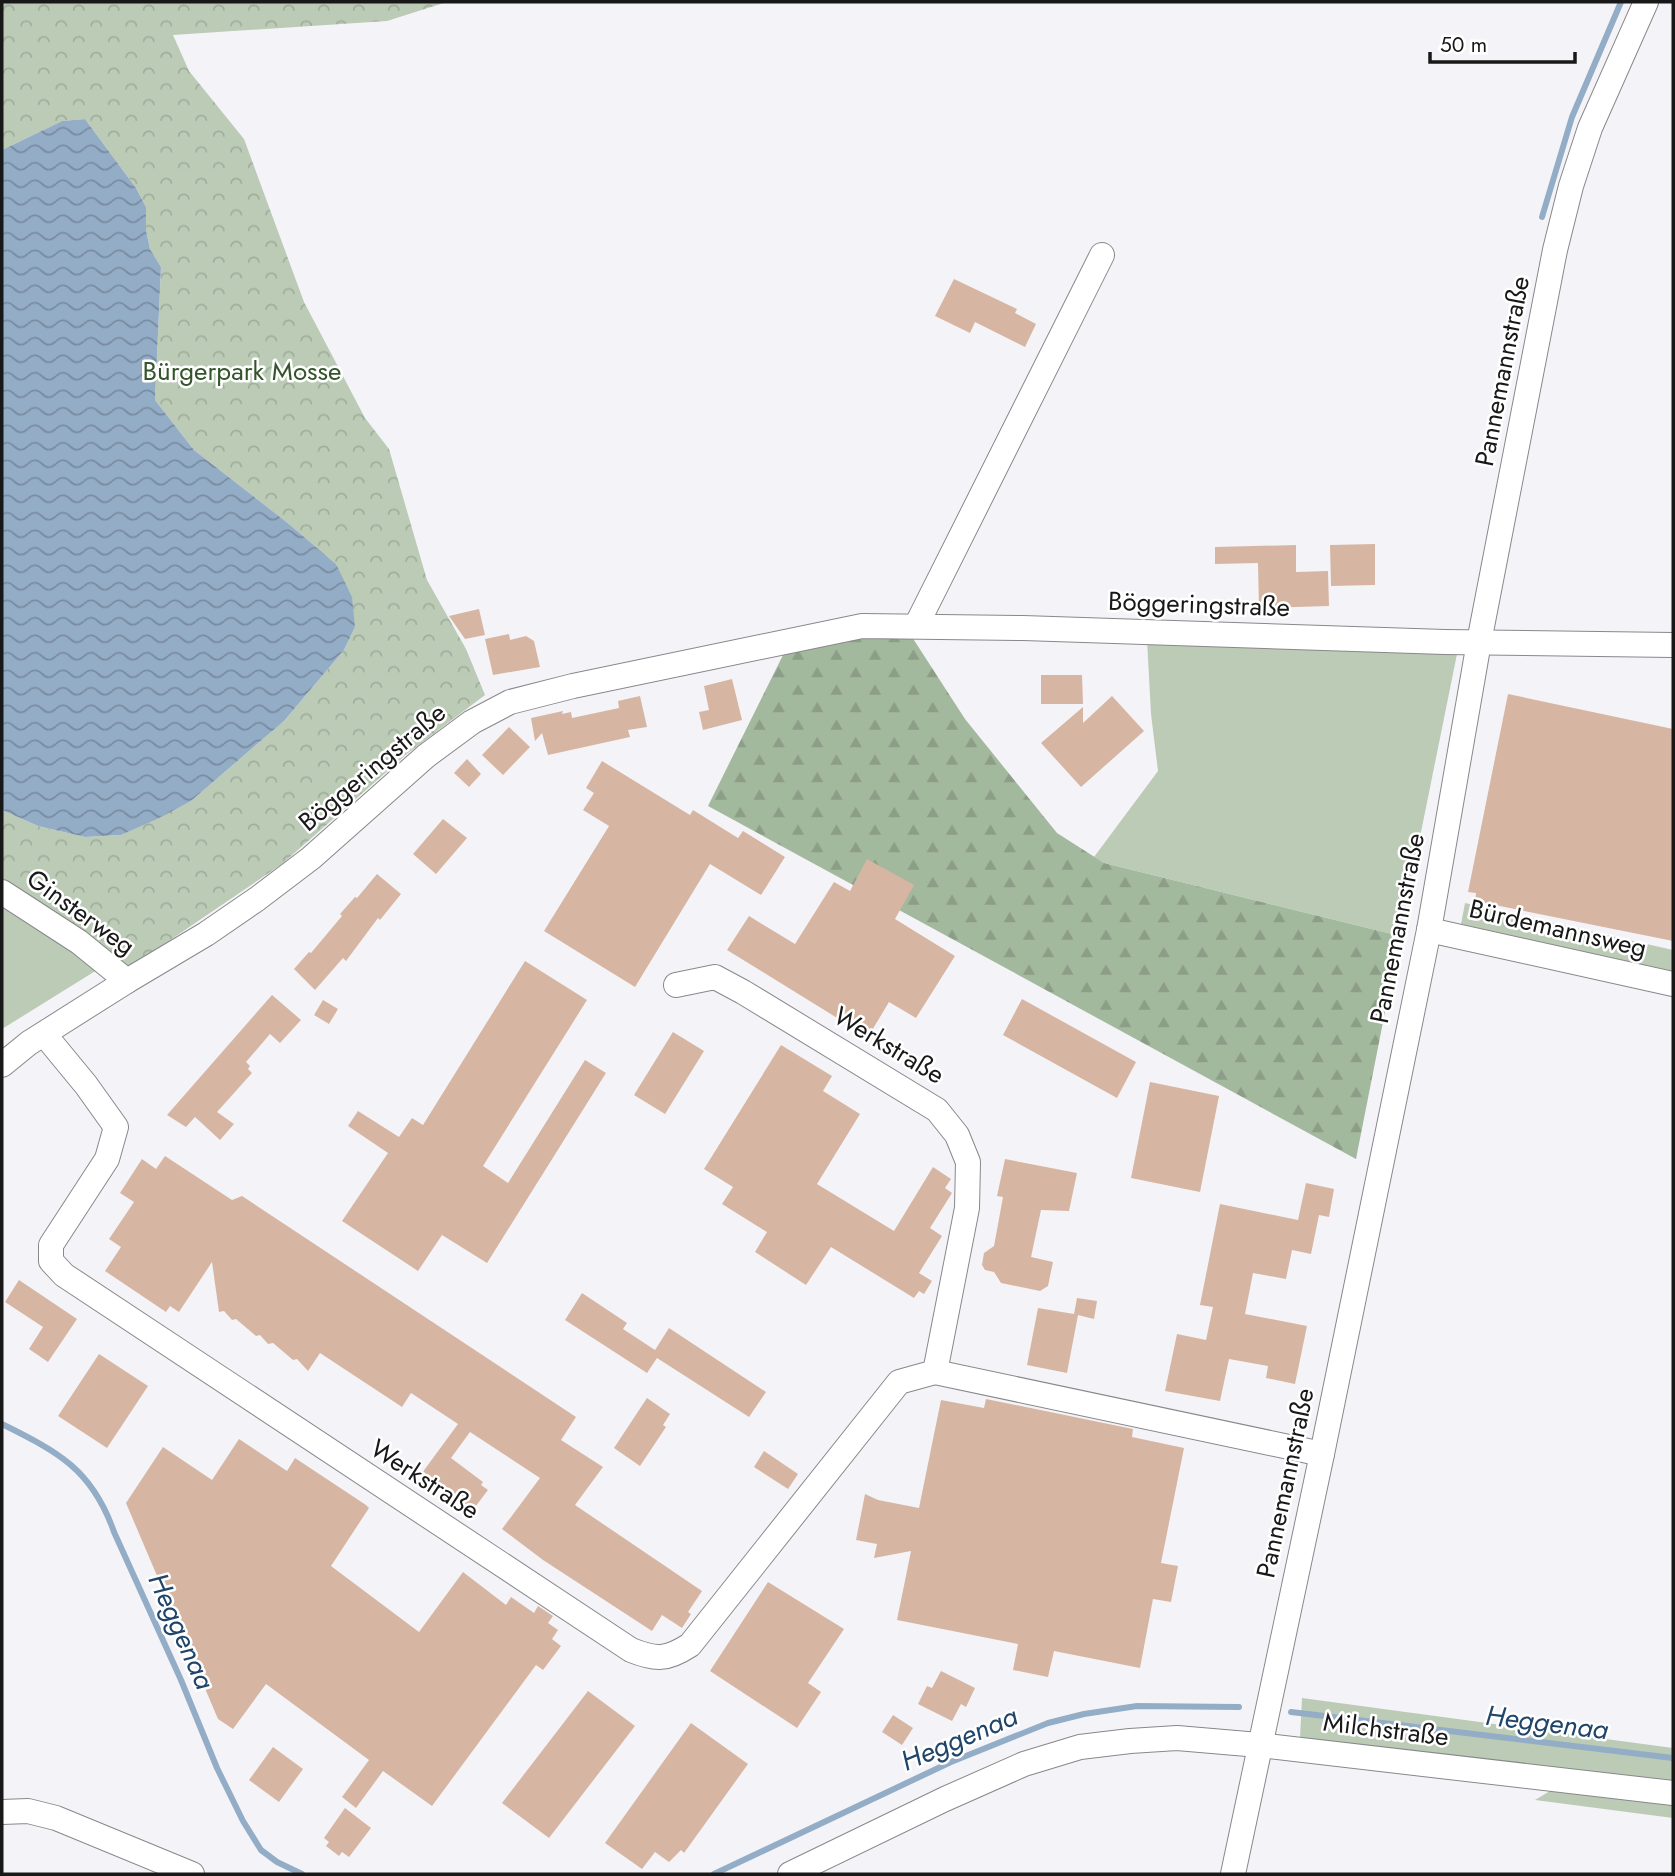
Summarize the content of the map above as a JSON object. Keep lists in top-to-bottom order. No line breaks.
{"streets":{"street":["Pannemannstraße","Böggeringstraße","Ginsterweg","Bürdemannsweg","Werkstraße","Milchstraße"]},"crossings":[["Pannemannstraße","Böggeringstraße"],["Pannemannstraße","Bürdemannsweg"],["Pannemannstraße","Werkstraße"],["Pannemannstraße","Milchstraße"],["Böggeringstraße","Ginsterweg"],["Böggeringstraße","Werkstraße"]],"water":["Heggenaa"],"parks":["Bürgerpark Mosse"],"scale_bar":"50 m"}
